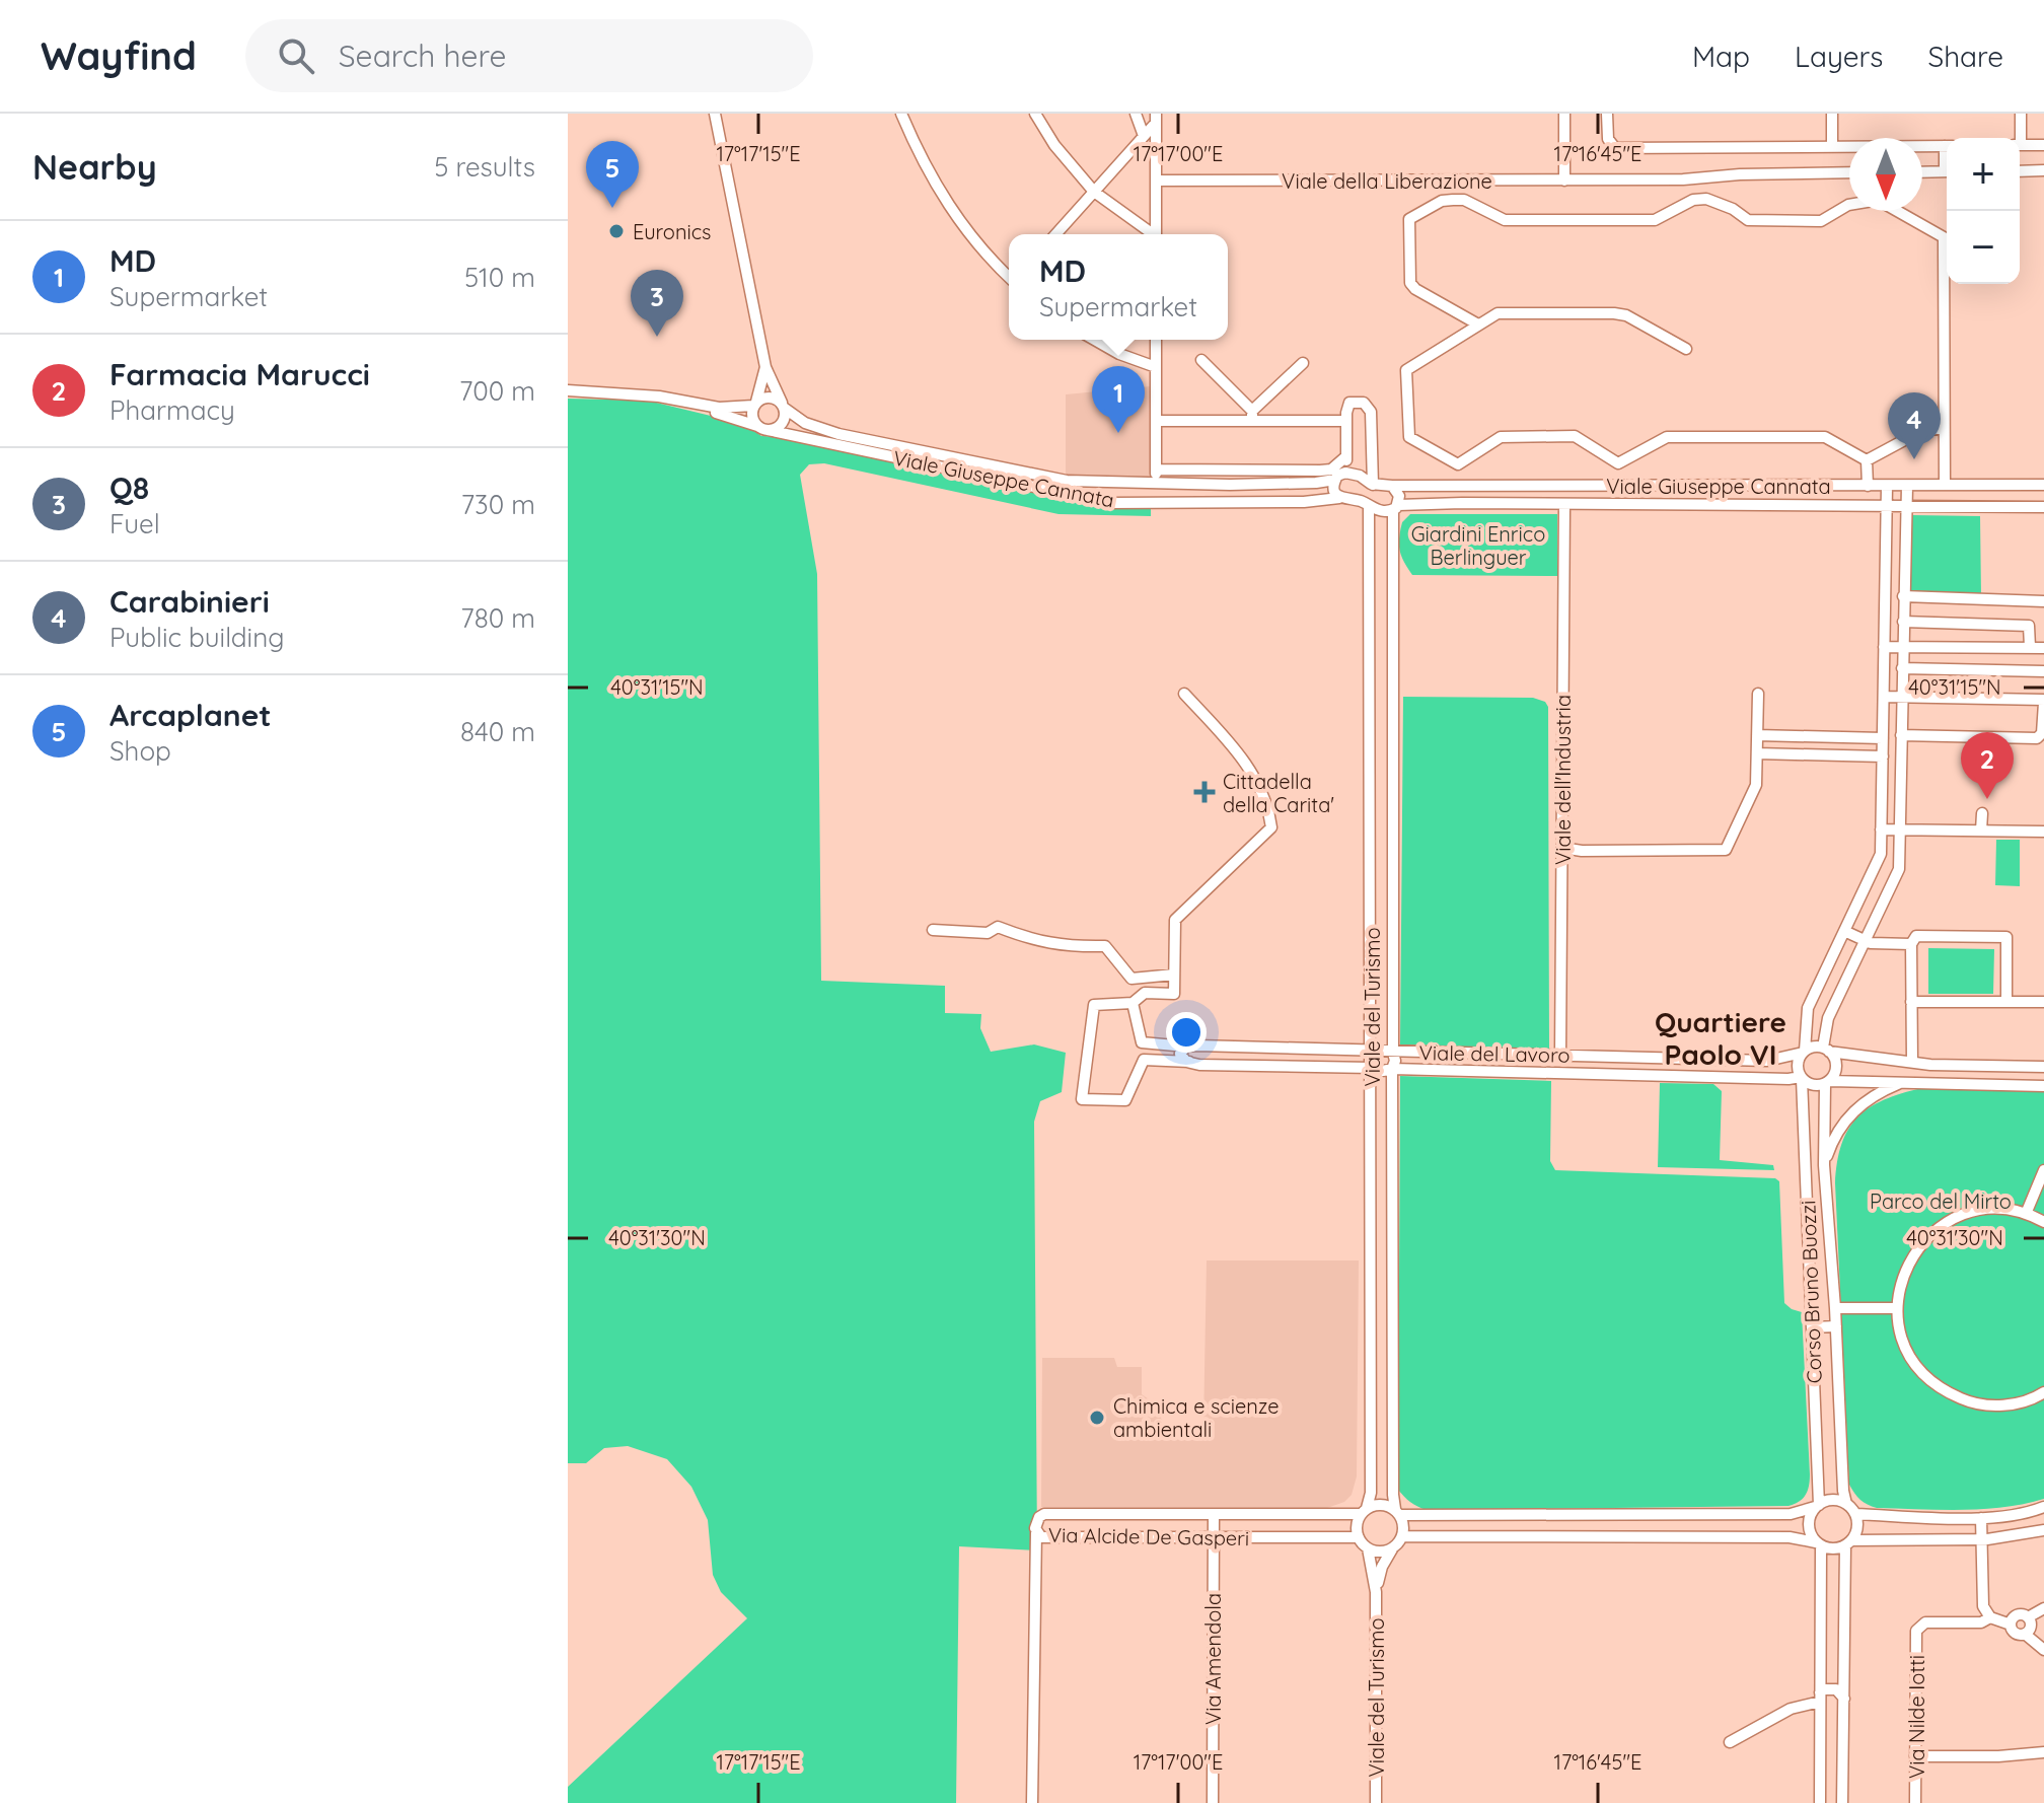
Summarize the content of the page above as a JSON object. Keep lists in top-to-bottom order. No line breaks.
{"streets":{"street":["Viale della Liberazione","Viale Giuseppe Cannata","Viale dell'Industria","Viale del Turismo","Viale del Lavoro","Corso Bruno Buozzi","Via Alcide De Gasperi","Via Amendola","Via Nilde Iotti"]},"crossings":[["Viale Giuseppe Cannata","Viale dell'Industria"],["Viale Giuseppe Cannata","Viale del Turismo"],["Viale dell'Industria","Viale del Lavoro"],["Viale del Turismo","Viale del Lavoro"],["Viale del Turismo","Via Alcide De Gasperi"],["Viale del Lavoro","Corso Bruno Buozzi"],["Via Alcide De Gasperi","Via Amendola"]],"districts":["Quartiere Paolo VI"],"parks":["Giardini Enrico Berlinguer","Parco del Mirto"],"places":{"other":["Euronics","Chimica e scienze ambientali"],"health":["Cittadella della Carita'"]},"north":"bottom","page":{"header":"Wayfind","search":"Search here","nav":["Map","Layers","Share"],"heading":["Nearby","5 results"],"map_buttons":["+","−"],"pins":["5","3","1","4","2"],"list":[{"mark":"1","name":"MD","note":"Supermarket","value":"510 m"},{"mark":"2","name":"Farmacia Marucci","note":"Pharmacy","value":"700 m"},{"mark":"3","name":"Q8","note":"Fuel","value":"730 m"},{"mark":"4","name":"Carabinieri","note":"Public building","value":"780 m"},{"mark":"5","name":"Arcaplanet","note":"Shop","value":"840 m"}],"popup":["MD","Supermarket"]},"coordinates":["17°17'15\"E","17°17'00\"E","17°16'45\"E","40°31'15\"N","40°31'30\"N"]}
